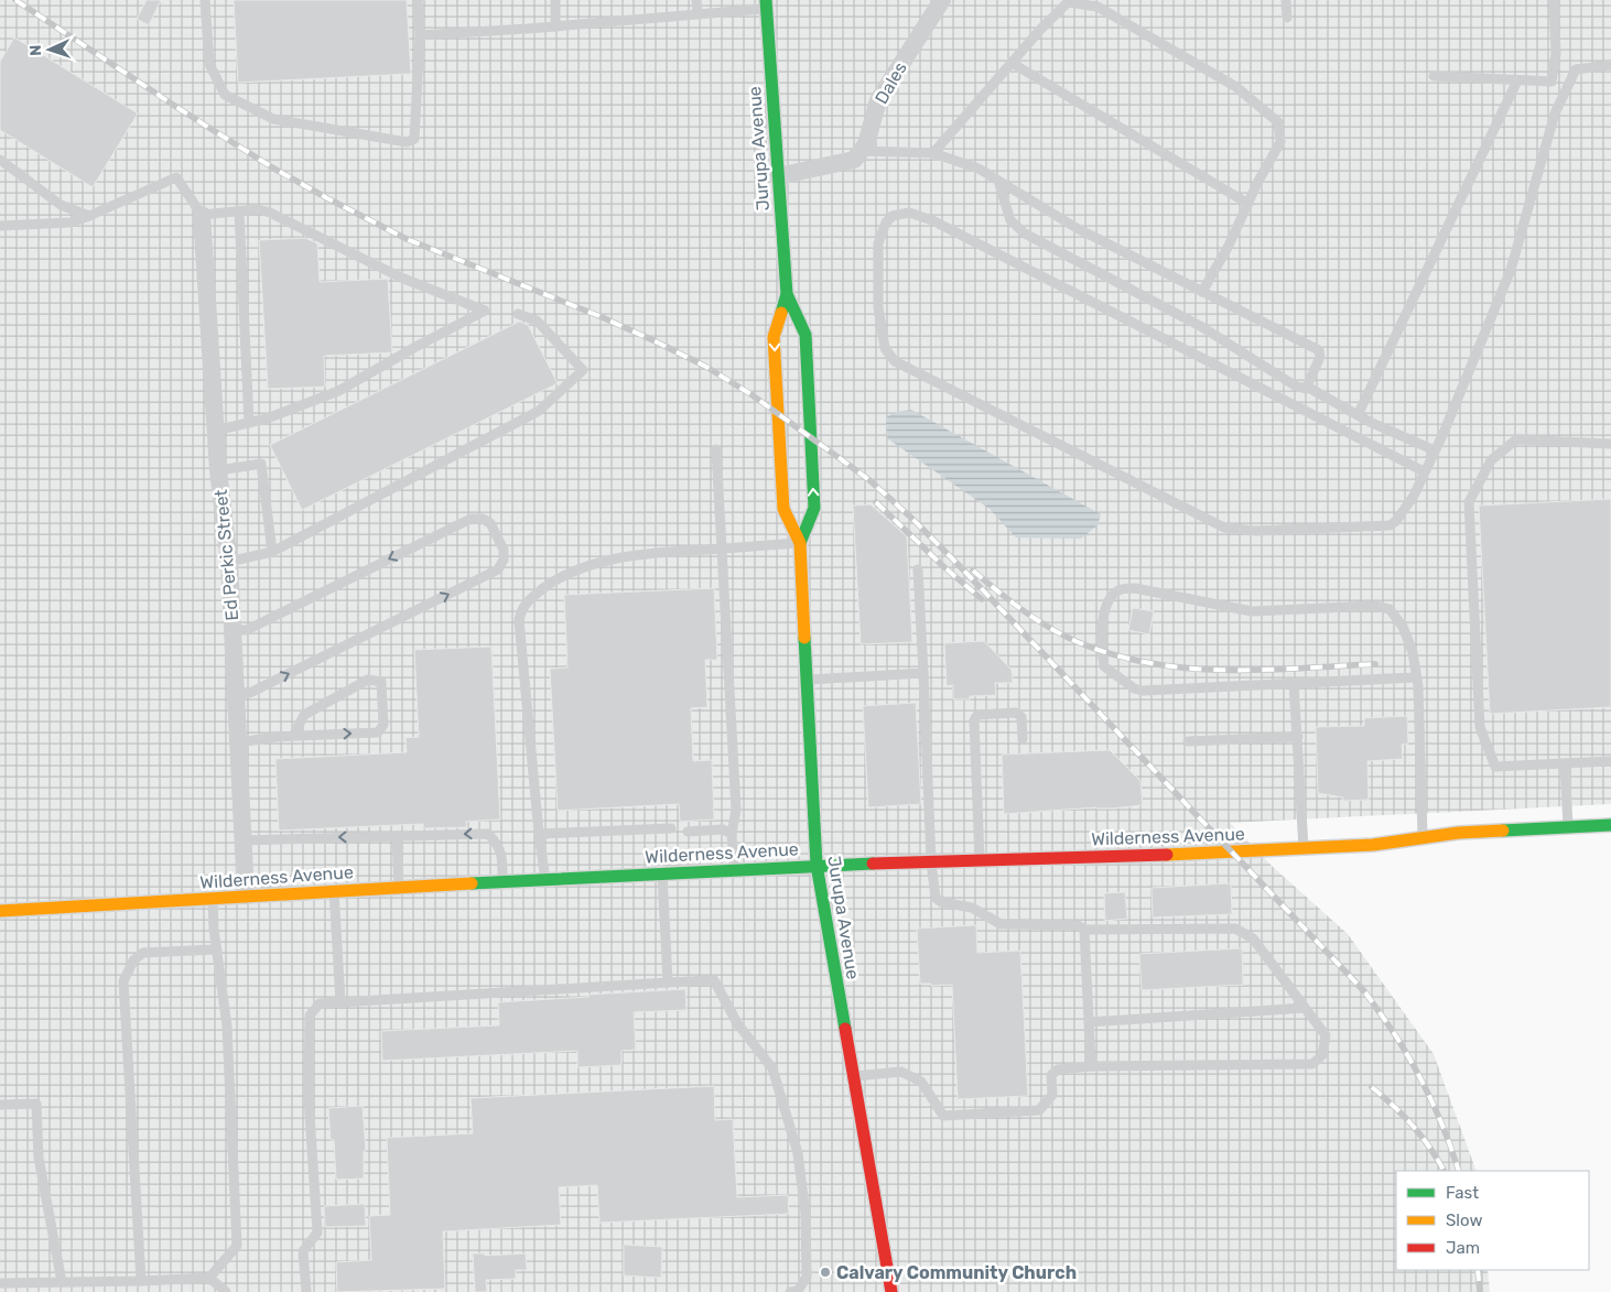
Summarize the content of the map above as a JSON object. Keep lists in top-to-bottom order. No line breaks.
{"streets":{"street":["Dales","Jurupa Avenue","Ed Perkic Street","Wilderness Avenue"]},"crossings":[["Jurupa Avenue","Wilderness Avenue"],["Ed Perkic Street","Wilderness Avenue"]],"places":["Calvary Community Church"],"legend":["Fast","Slow","Jam"],"north":"left"}
